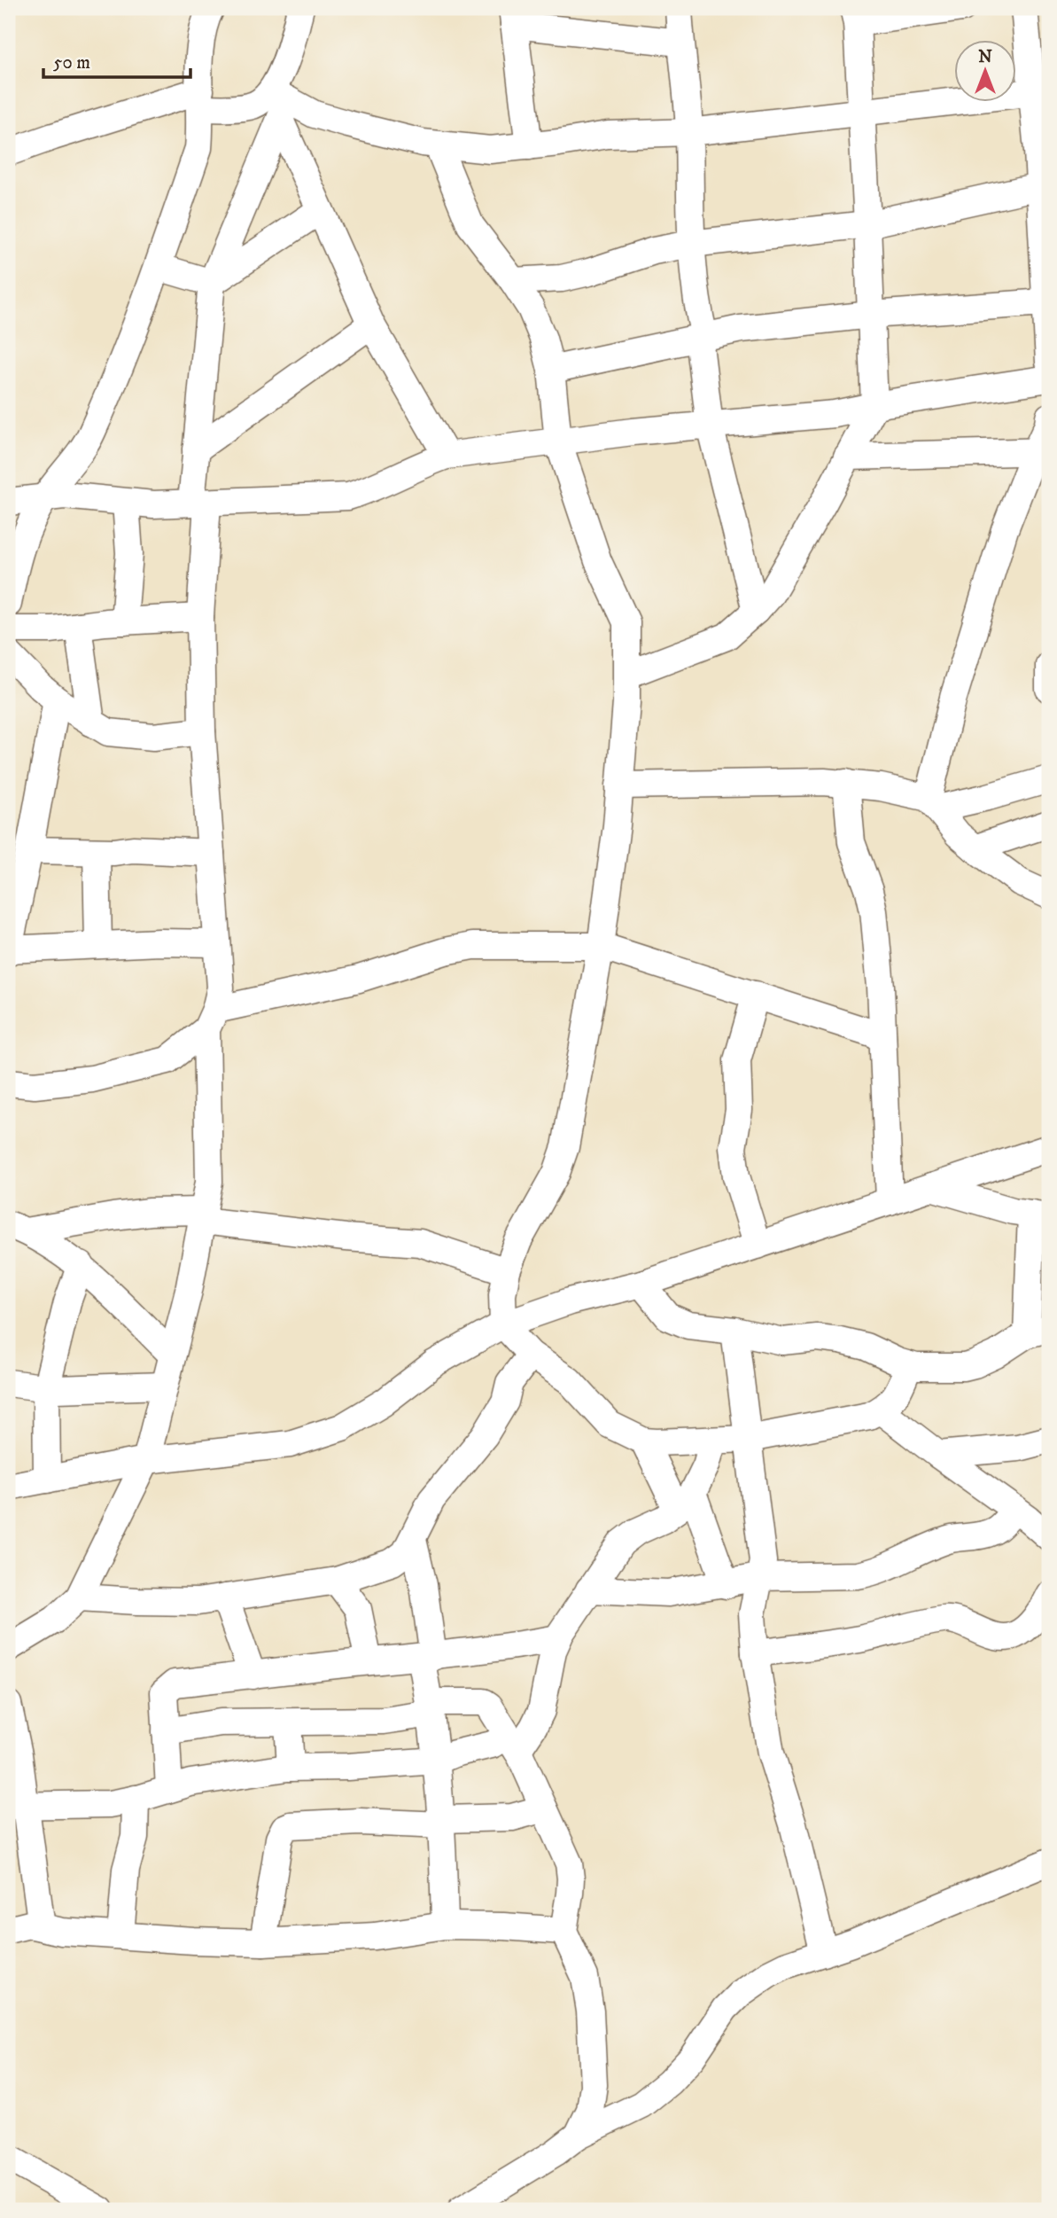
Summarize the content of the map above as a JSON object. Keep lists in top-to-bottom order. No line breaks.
{"scale_bar":"50 m","north":"top"}
